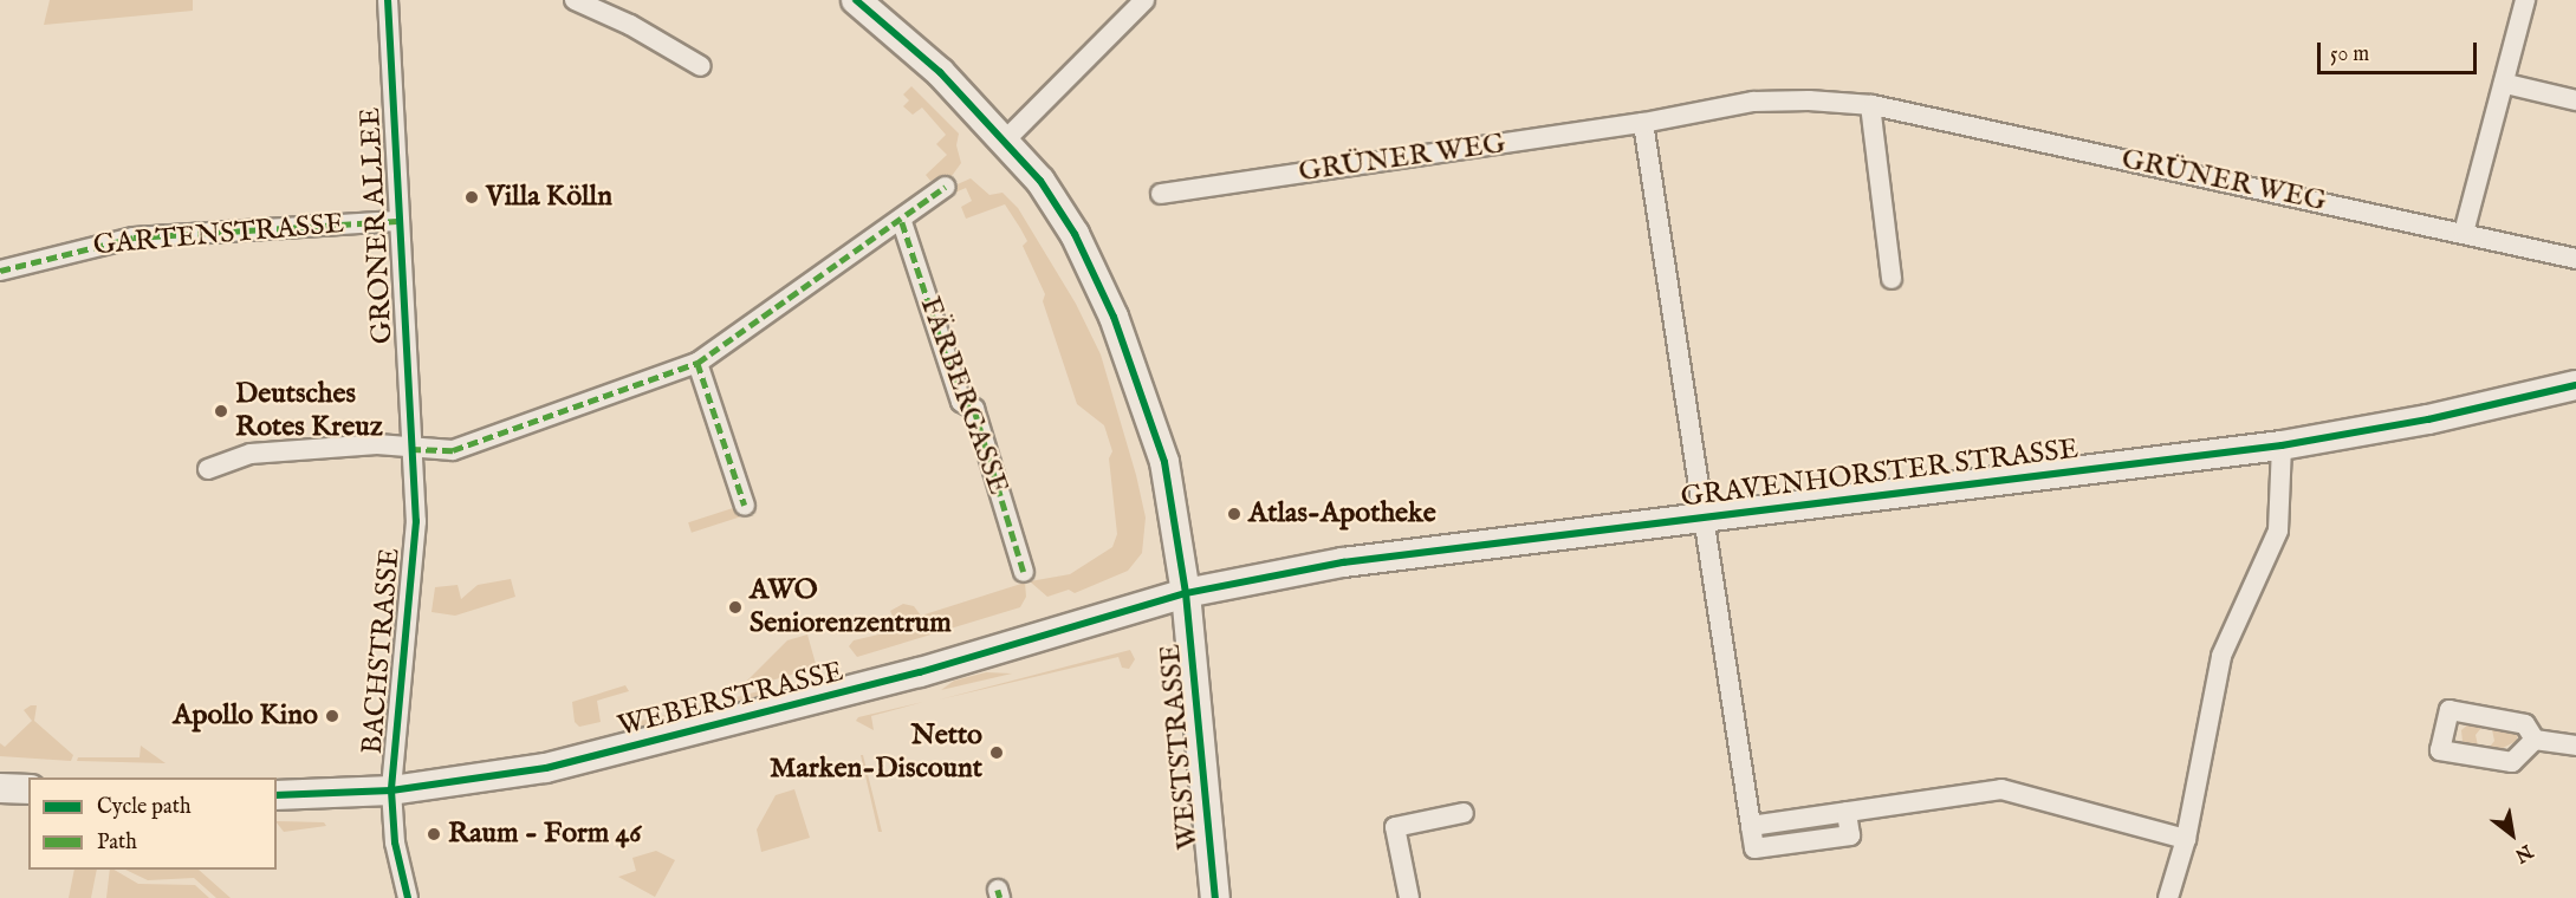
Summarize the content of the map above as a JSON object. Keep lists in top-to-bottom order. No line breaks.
{"streets":{"main road":["GRAVENHORSTER STRASSE","WEBERSTRASSE","WESTSTRASSE"],"street":["GRÜNER WEG","GRONER ALLEE","GARTENSTRASSE","FÄRBERGASSE","BACHSTRASSE"]},"crossings":[["GRONER ALLEE","GARTENSTRASSE"],["GRONER ALLEE","BACHSTRASSE"],["GRAVENHORSTER STRASSE","WEBERSTRASSE"],["GRAVENHORSTER STRASSE","WESTSTRASSE"],["BACHSTRASSE","WEBERSTRASSE"],["WEBERSTRASSE","WESTSTRASSE"]],"places":["Villa Kölln","Deutsches Rotes Kreuz","Atlas-Apotheke","AWO Seniorenzentrum","Apollo Kino","Netto Marken-Discount","Raum - Form 46"],"legend":["Cycle path","Path"],"scale_bar":"50 m","north":"bottom right"}
